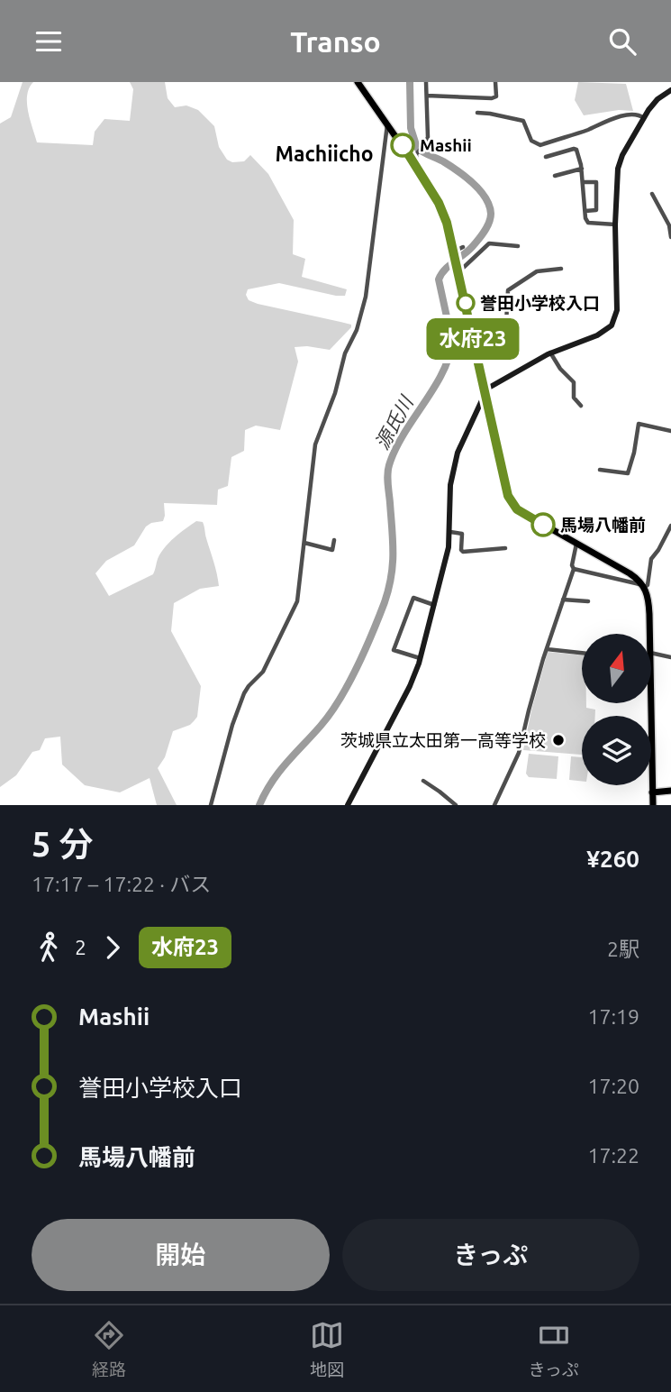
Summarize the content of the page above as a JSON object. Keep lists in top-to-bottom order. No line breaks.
{"districts":["Machiicho"],"water":["源氏川"],"places":["Mashii","誉田小学校入口","馬場八幡前","茨城県立太田第一高等学校"],"lines":["bus line 水府23"],"north":"top","page":{"header":"Transo","on_map":"水府23","heading":["5 分","17:17 – 17:22 · バス","¥260"],"legs":["2","水府23","2駅"],"list":[{"name":"Mashii","value":"17:19"},{"name":"誉田小学校入口","value":"17:20"},{"name":"馬場八幡前","value":"17:22"}],"buttons":["開始","きっぷ"],"tabs":["経路","地図","きっぷ"]}}
